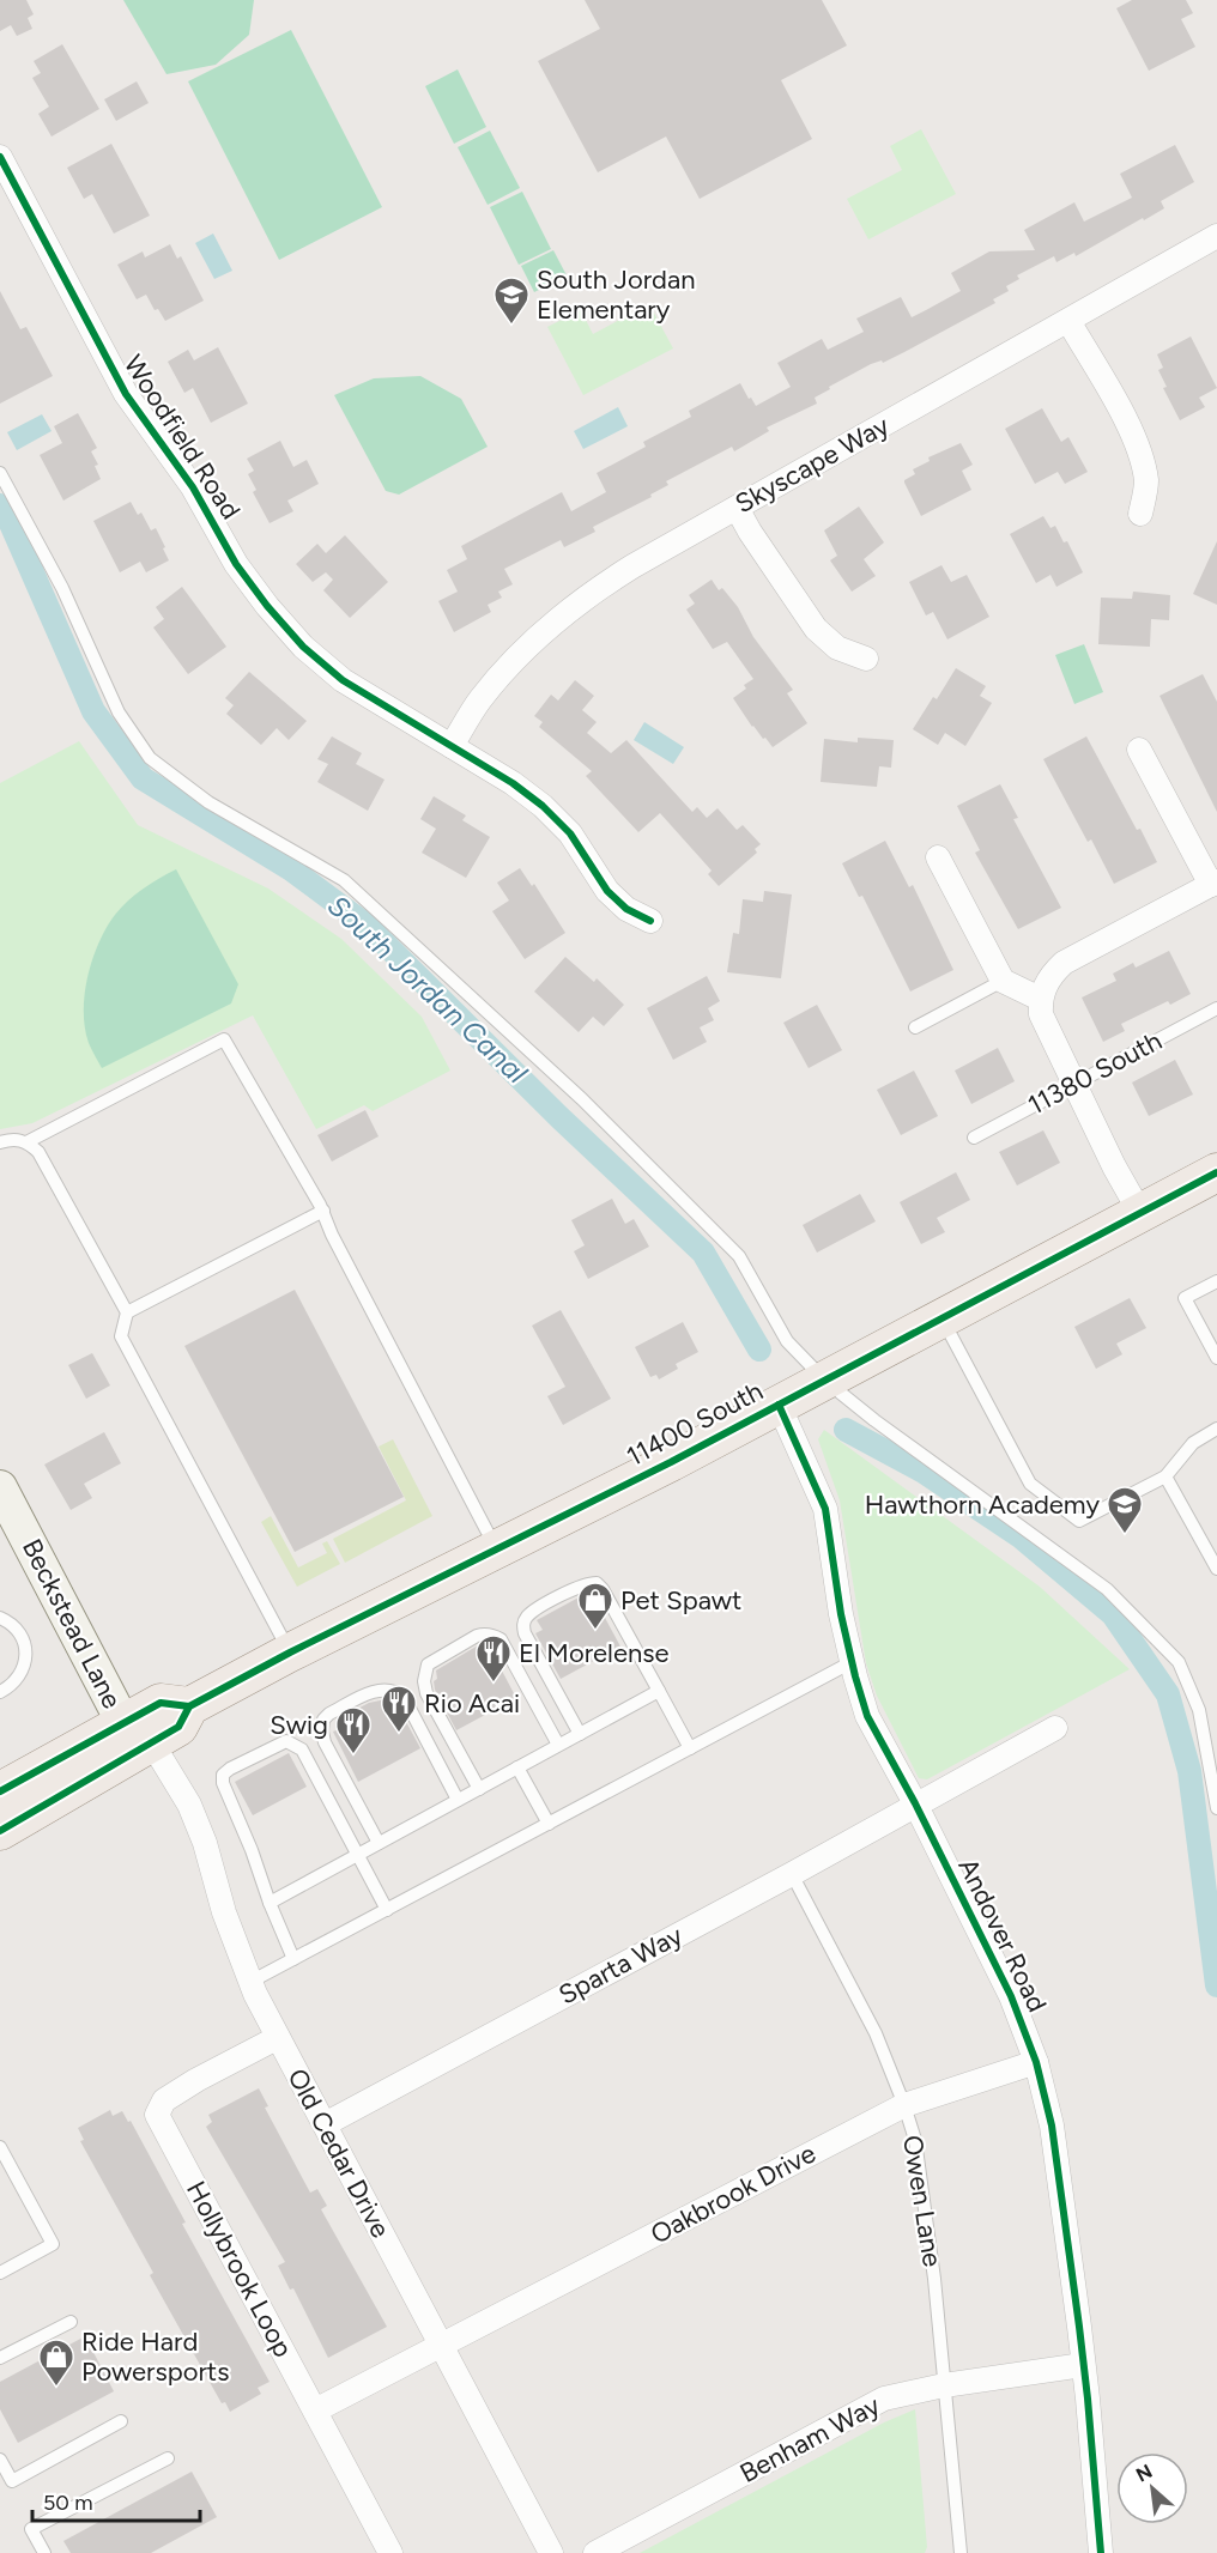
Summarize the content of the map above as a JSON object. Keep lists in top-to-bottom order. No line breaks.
{"streets":{"main road":["11400 South"],"street":["Woodfield Road","Skyscape Way","Beckstead Lane","Andover Road","Sparta Way","Old Cedar Drive","Oakbrook Drive","Hollybrook Loop","Benham Way"],"lane":["11380 South","Owen Lane"]},"crossings":[["Woodfield Road","Skyscape Way"],["11400 South","Beckstead Lane"],["11400 South","Andover Road"],["11400 South","Old Cedar Drive"],["Beckstead Lane","Old Cedar Drive"],["Andover Road","Sparta Way"],["Andover Road","Oakbrook Drive"],["Andover Road","Benham Way"],["Sparta Way","Old Cedar Drive"],["Sparta Way","Owen Lane"],["Old Cedar Drive","Oakbrook Drive"],["Old Cedar Drive","Hollybrook Loop"],["Oakbrook Drive","Owen Lane"],["Oakbrook Drive","Hollybrook Loop"],["Owen Lane","Benham Way"]],"water":["South Jordan Canal"],"places":{"school or university":["South Jordan Elementary","Hawthorn Academy"],"shop":["Pet Spawt","Ride Hard Powersports"],"restaurant":["El Morelense","Rio Acai","Swig"]},"scale_bar":"50 m","north":"top left"}
